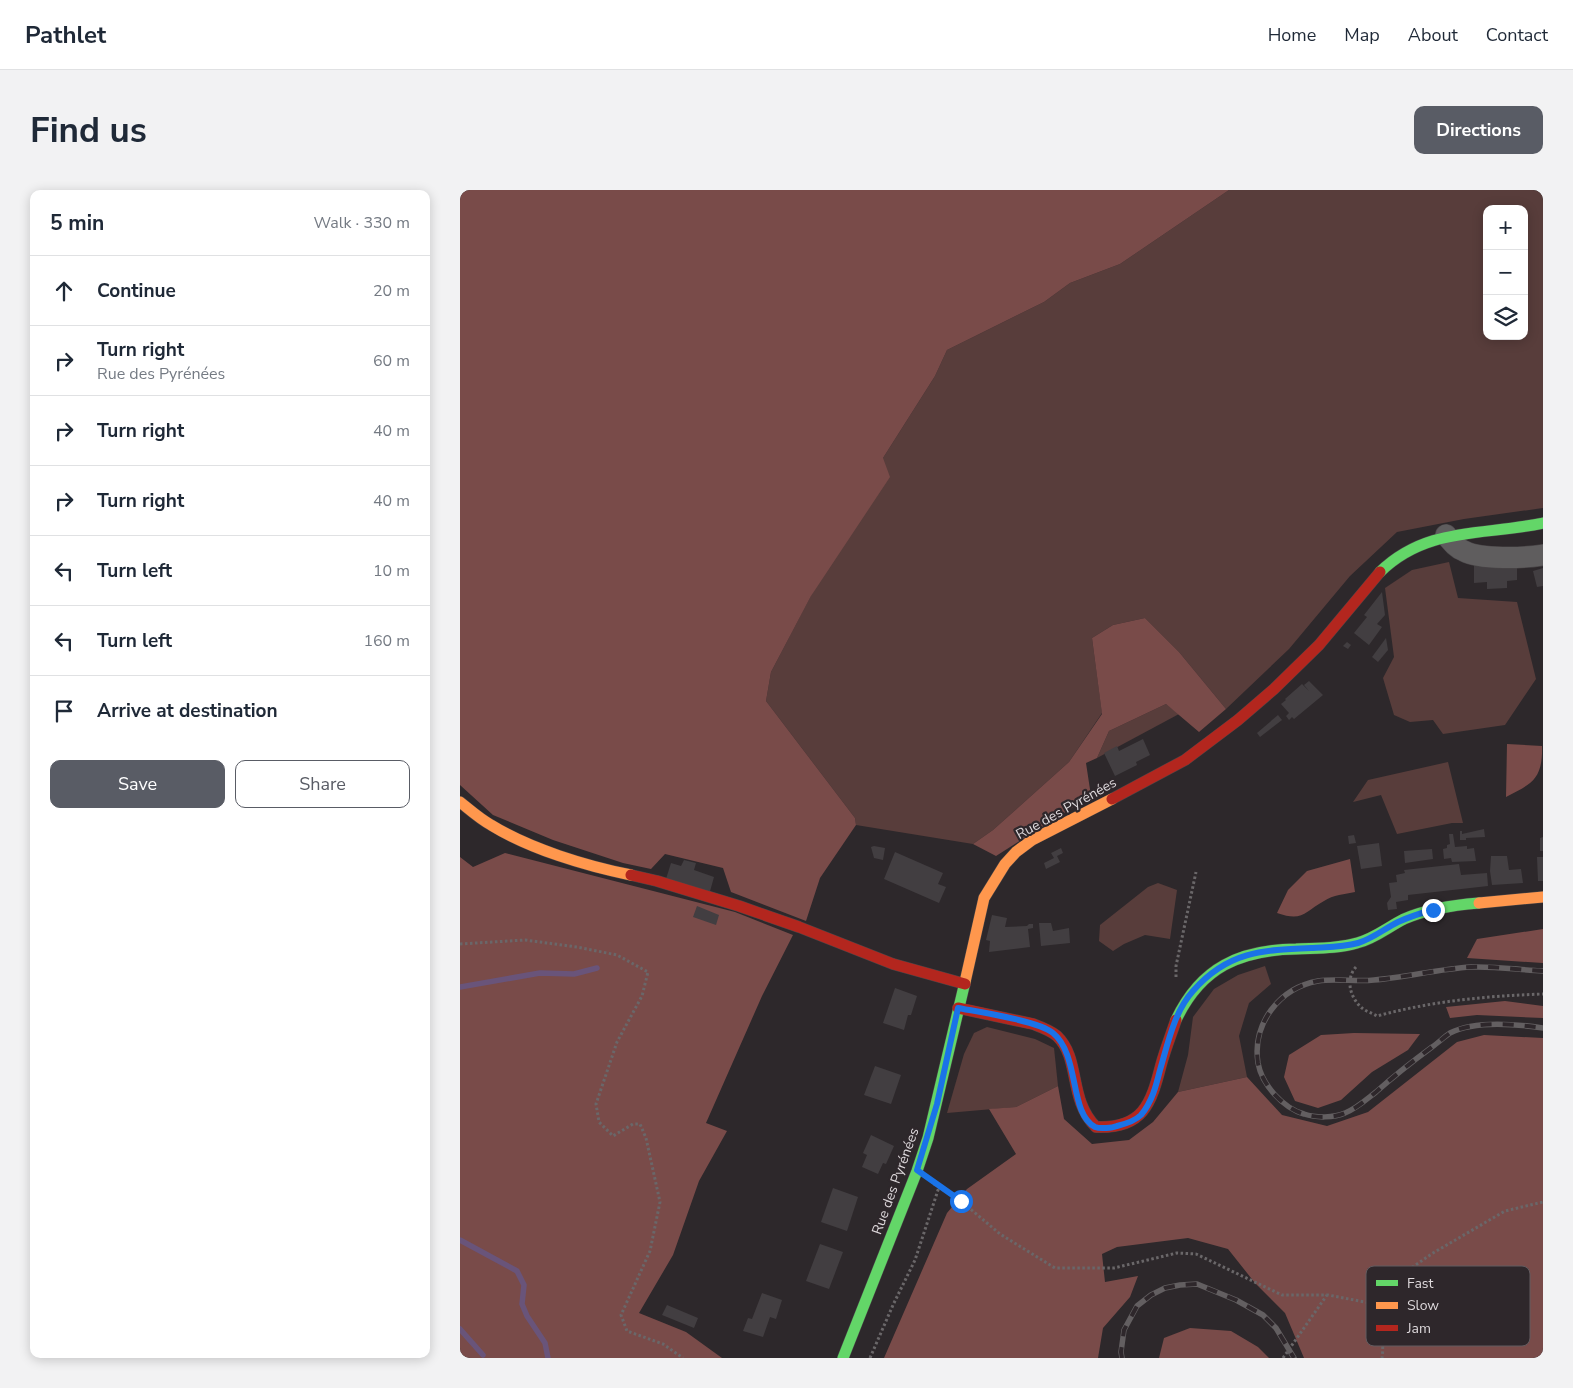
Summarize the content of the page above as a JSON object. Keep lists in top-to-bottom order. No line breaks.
{"streets":{"street":["Rue des Pyrénées"]},"legend":["Fast","Slow","Jam"],"page":{"header":"Pathlet","nav":["Home","Map","About","Contact"],"buttons":["Directions",["Save","Share"]],"title":"Find us","heading":["5 min","Walk · 330 m"],"map_buttons":["+","−"],"list":[["Continue","20 m"],["Turn right","Rue des Pyrénées","60 m"],["Turn right","40 m"],["Turn right","40 m"],["Turn left","10 m"],["Turn left","160 m"],"Arrive at destination"]}}
